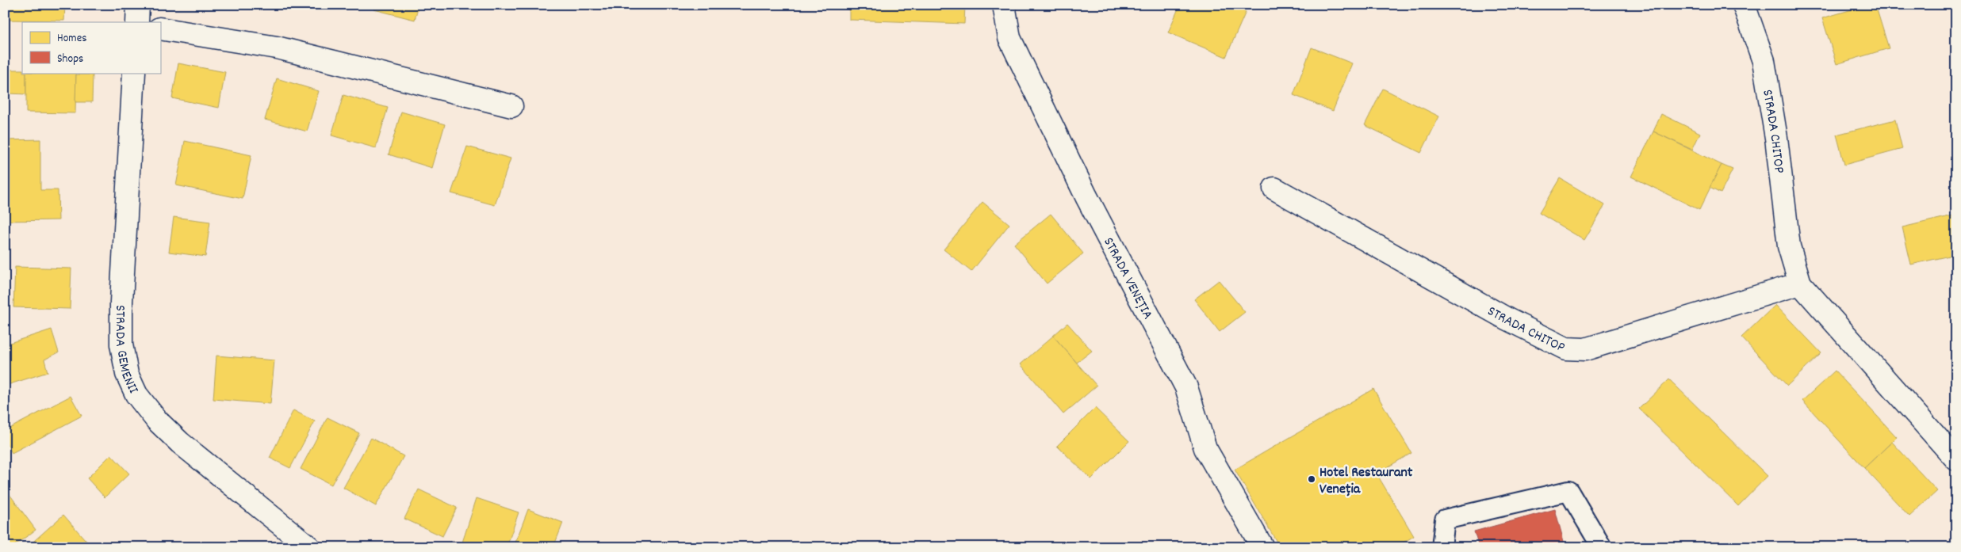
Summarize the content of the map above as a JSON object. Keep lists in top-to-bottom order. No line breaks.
{"streets":{"street":["STRADA CHITOP","STRADA VENEȚIA","STRADA GEMENII"]},"places":["Hotel Restaurant Veneția"],"legend":["Homes","Shops"]}
